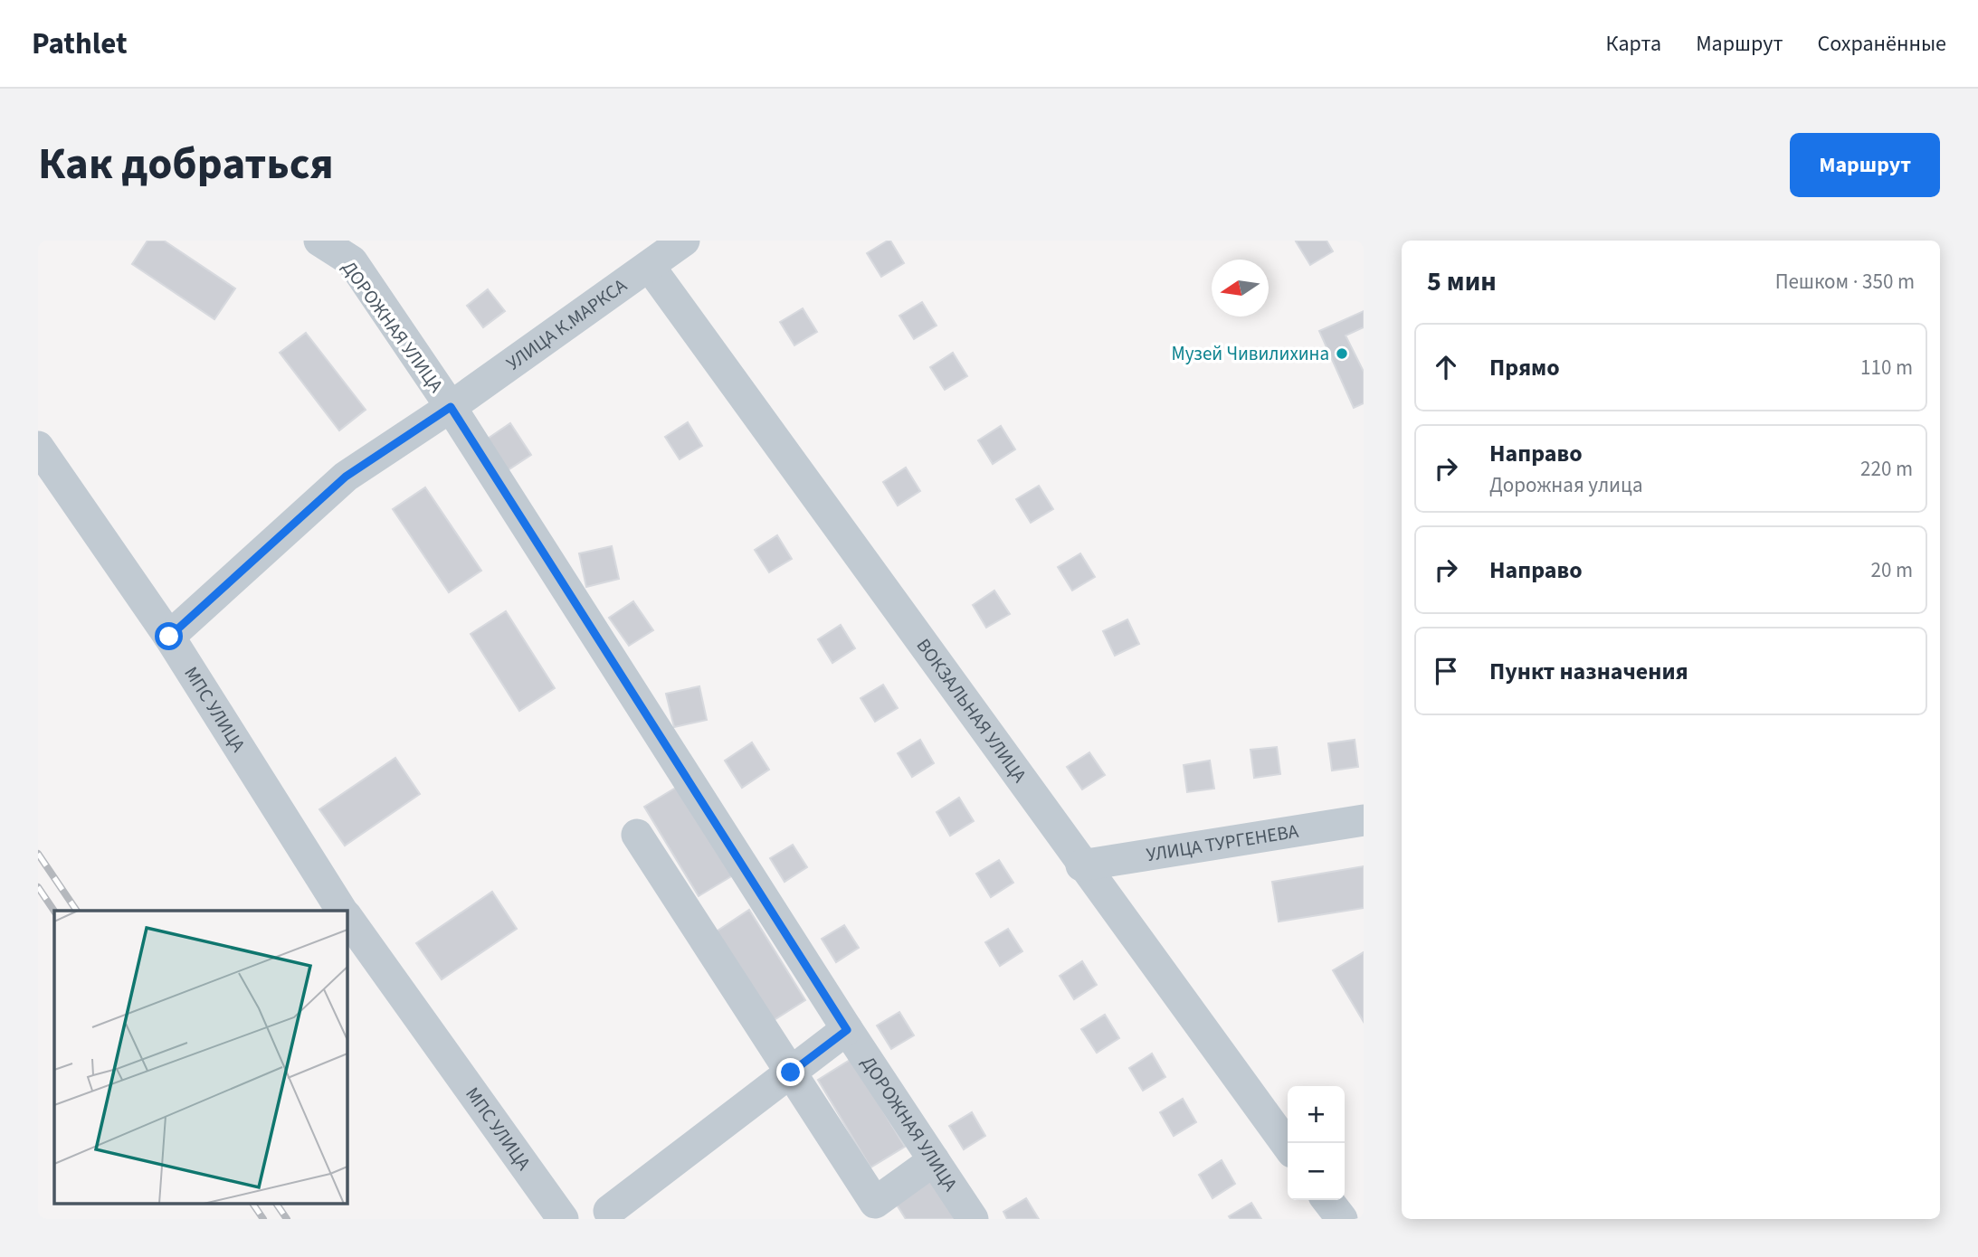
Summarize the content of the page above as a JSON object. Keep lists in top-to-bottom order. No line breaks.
{"streets":{"street":["УЛИЦА К.МАРКСА","ДОРОЖНАЯ УЛИЦА","МПС УЛИЦА","ВОКЗАЛЬНАЯ УЛИЦА","УЛИЦА ТУРГЕНЕВА"]},"crossings":[["УЛИЦА К.МАРКСА","ДОРОЖНАЯ УЛИЦА"],["УЛИЦА К.МАРКСА","МПС УЛИЦА"],["УЛИЦА К.МАРКСА","ВОКЗАЛЬНАЯ УЛИЦА"],["ВОКЗАЛЬНАЯ УЛИЦА","УЛИЦА ТУРГЕНЕВА"]],"places":["Музей Чивилихина"],"north":"left","page":{"header":"Pathlet","nav":["Карта","Маршрут","Сохранённые"],"title":"Как добраться","buttons":"Маршрут","heading":["5 мин","Пешком · 350 m"],"list":[["Прямо","110 m"],["Направо","Дорожная улица","220 m"],["Направо","20 m"],"Пункт назначения"],"map_buttons":["+","−"]}}
